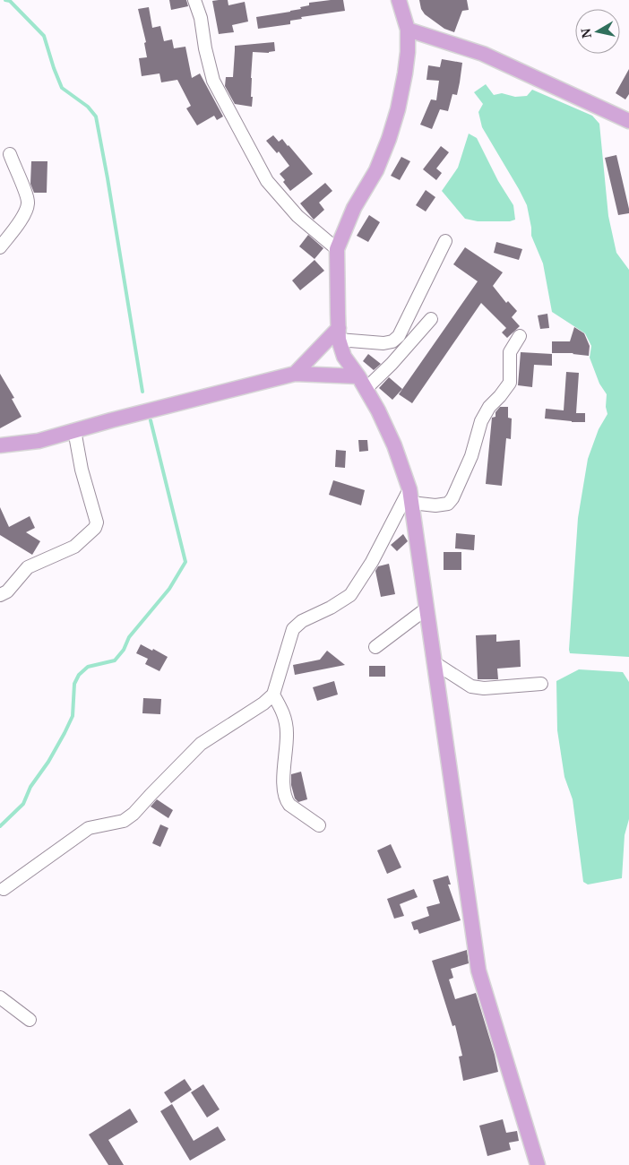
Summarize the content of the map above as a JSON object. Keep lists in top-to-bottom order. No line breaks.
{"north":"left"}
